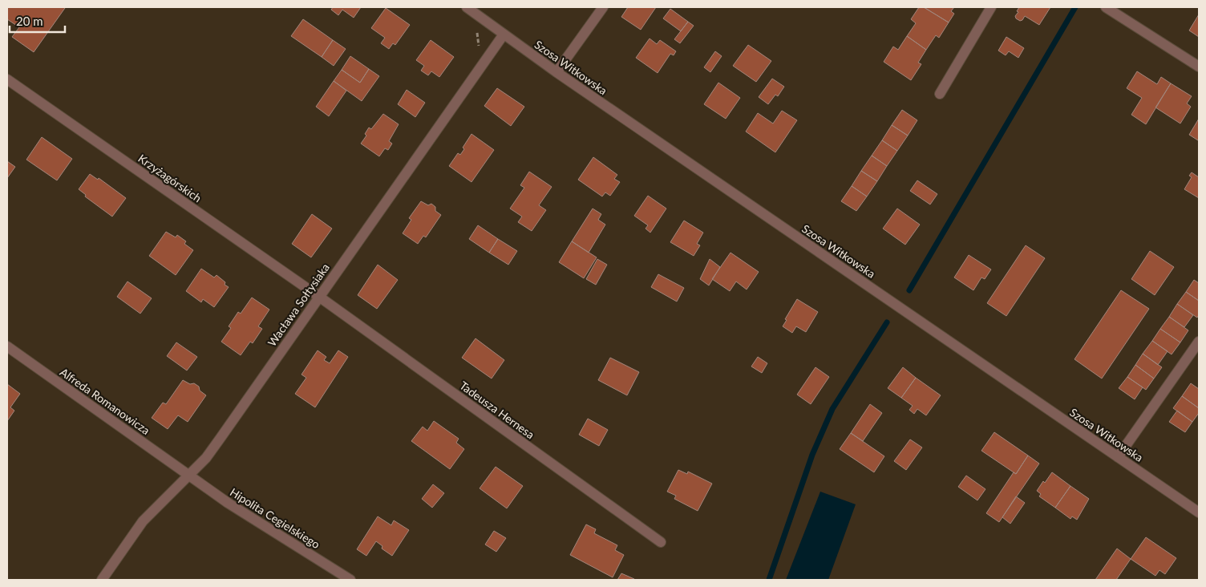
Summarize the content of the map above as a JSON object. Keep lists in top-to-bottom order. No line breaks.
{"streets":{"street":["Szosa Witkowska","Krzyżagórskich","Wacława Sołtysiaka","Alfreda Romanowicza","Tadeusza Hernesa","Hipolita Cegielskiego"]},"crossings":[["Szosa Witkowska","Wacława Sołtysiaka"],["Krzyżagórskich","Wacława Sołtysiaka"],["Krzyżagórskich","Tadeusza Hernesa"],["Wacława Sołtysiaka","Alfreda Romanowicza"],["Wacława Sołtysiaka","Tadeusza Hernesa"],["Wacława Sołtysiaka","Hipolita Cegielskiego"],["Alfreda Romanowicza","Hipolita Cegielskiego"]],"scale_bar":"20 m"}
